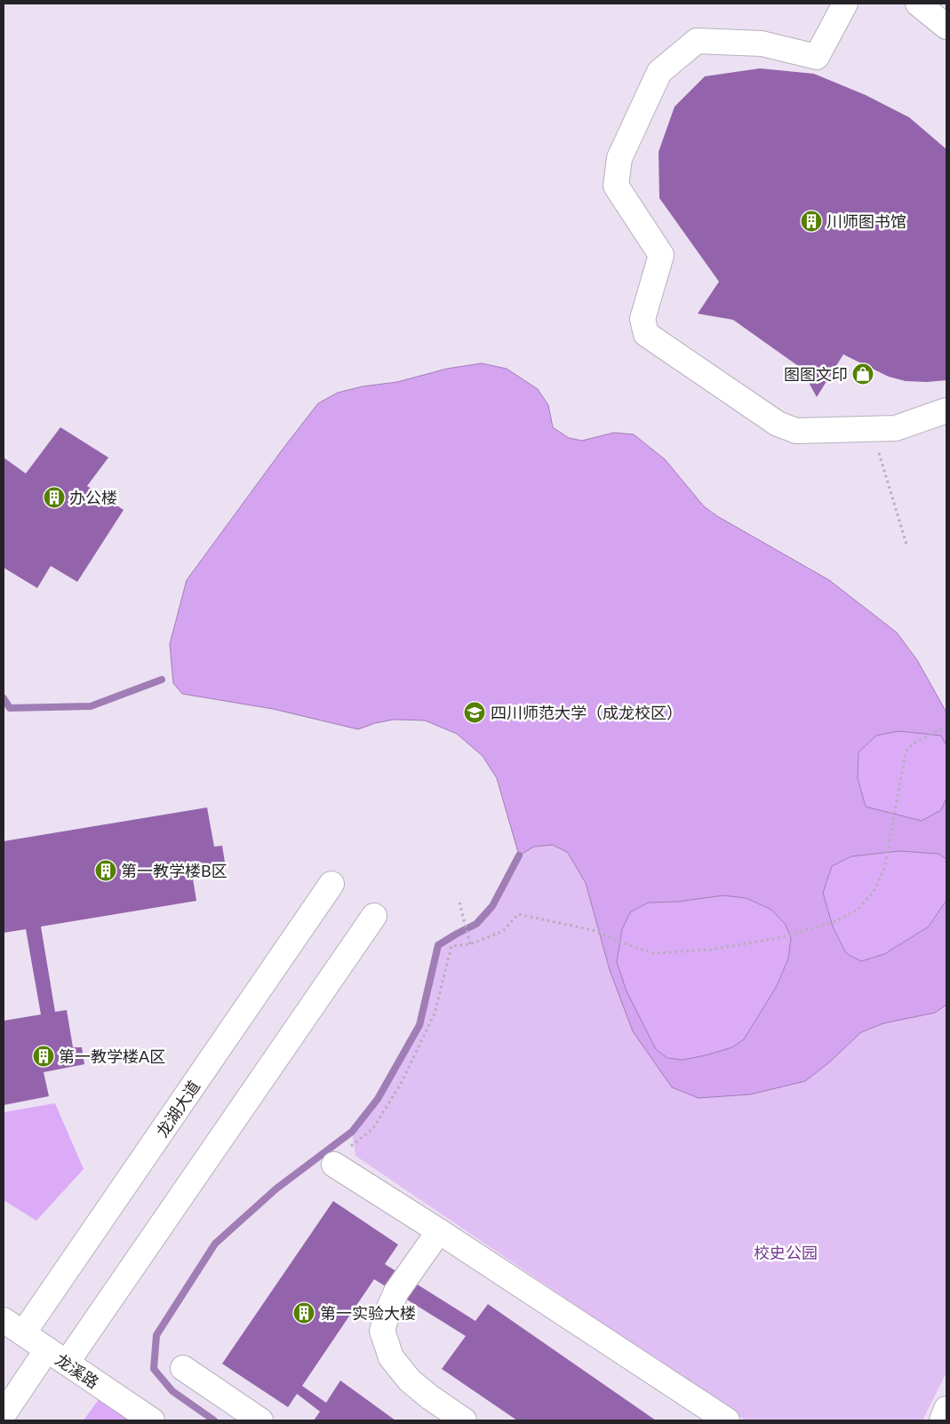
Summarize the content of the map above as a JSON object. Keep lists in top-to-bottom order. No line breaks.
{"streets":{"lane":["龙湖大道","龙溪路"]},"crossings":[["龙湖大道","龙溪路"]],"parks":["校史公园"],"places":{"building":["川师图书馆","办公楼","第一教学楼B区","第一教学楼A区","第一实验大楼"],"shop":["图图文印"],"school or university":["四川师范大学（成龙校区）"]}}
